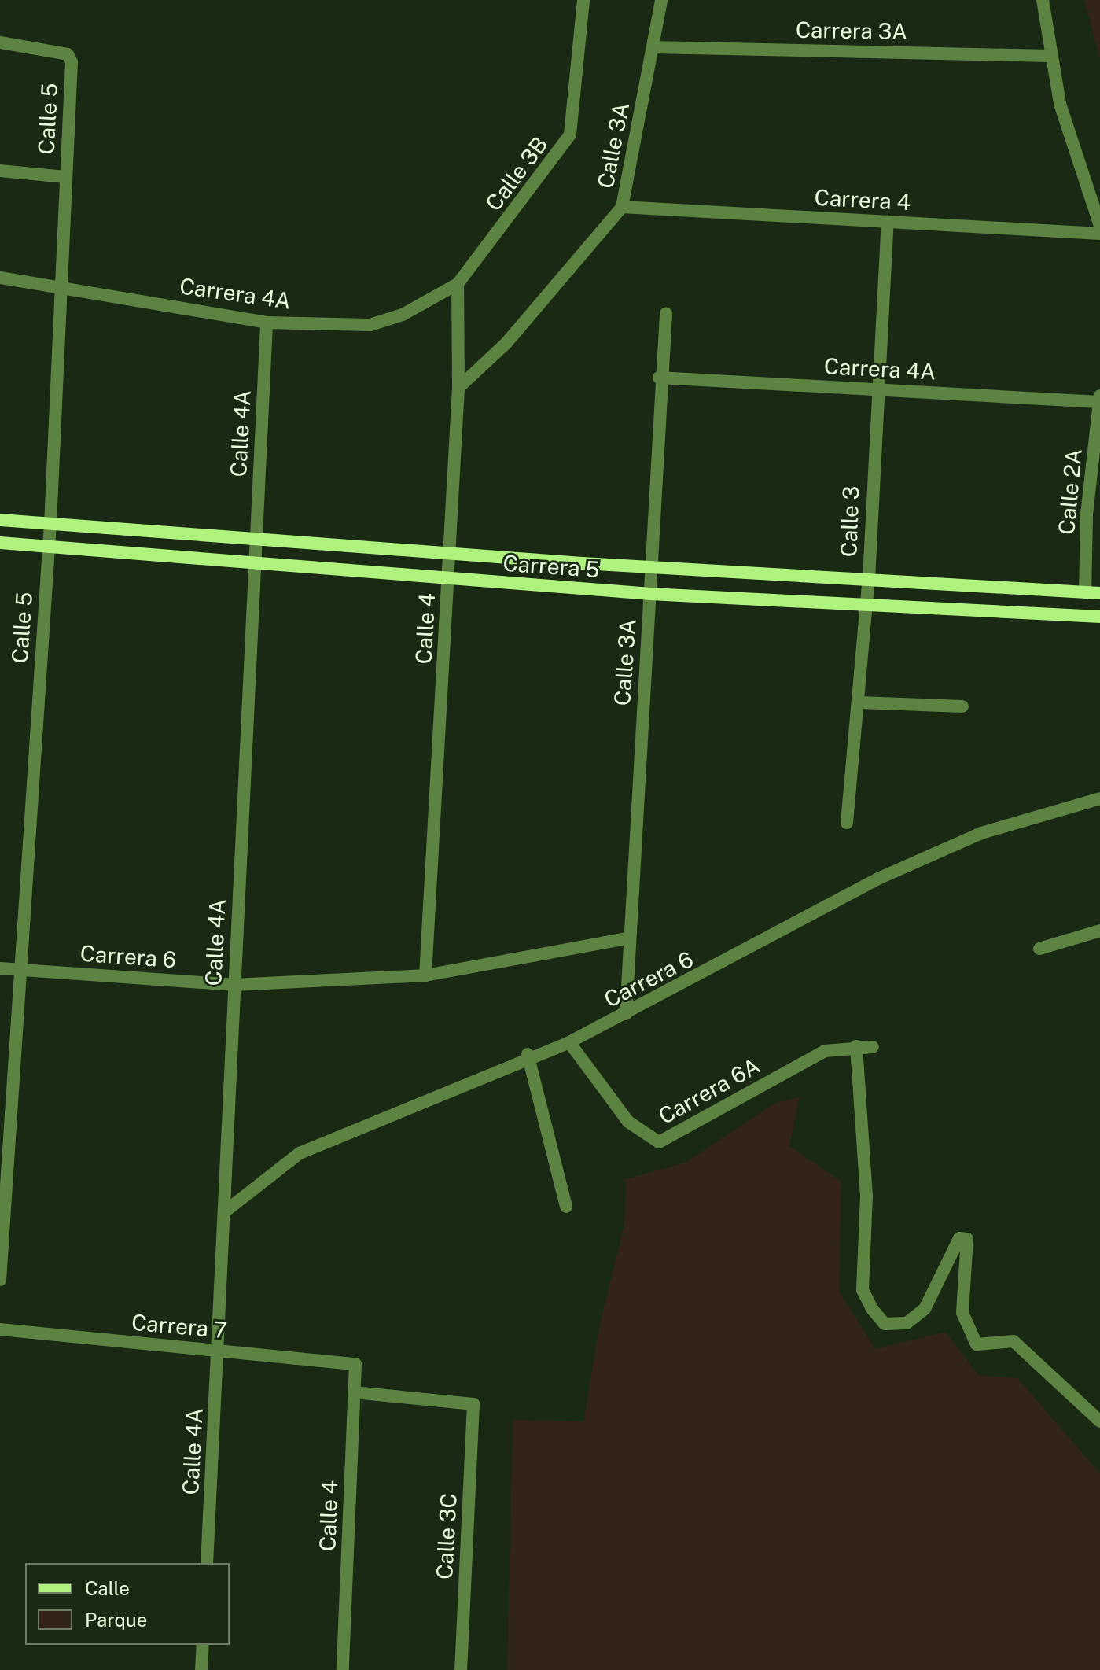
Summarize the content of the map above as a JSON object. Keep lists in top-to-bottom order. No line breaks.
{"streets":{"street":["Carrera 3A","Calle 5","Calle 3A","Calle 3B","Carrera 4","Carrera 4A","Calle 4A","Calle 2A","Calle 3","Carrera 5","Calle 4","Carrera 6","Carrera 6A","Carrera 7","Calle 3C"]},"crossings":[["Carrera 3A","Calle 3A"],["Calle 5","Carrera 4A"],["Calle 5","Carrera 5"],["Calle 5","Carrera 6"],["Calle 3A","Carrera 4"],["Calle 3A","Carrera 4A"],["Calle 3A","Carrera 5"],["Calle 3A","Calle 4"],["Calle 3A","Carrera 6"],["Calle 3B","Carrera 4A"],["Calle 3B","Calle 4"],["Carrera 4","Calle 3"],["Carrera 4A","Calle 4A"],["Carrera 4A","Calle 2A"],["Carrera 4A","Calle 3"],["Carrera 4A","Calle 4"],["Calle 4A","Carrera 5"],["Calle 4A","Carrera 6"],["Calle 4A","Carrera 7"],["Calle 2A","Carrera 5"],["Calle 3","Carrera 5"],["Carrera 5","Calle 4"],["Calle 4","Carrera 6"],["Calle 4","Carrera 7"],["Calle 4","Calle 3C"],["Carrera 6","Carrera 6A"]],"legend":["Calle","Parque"]}
